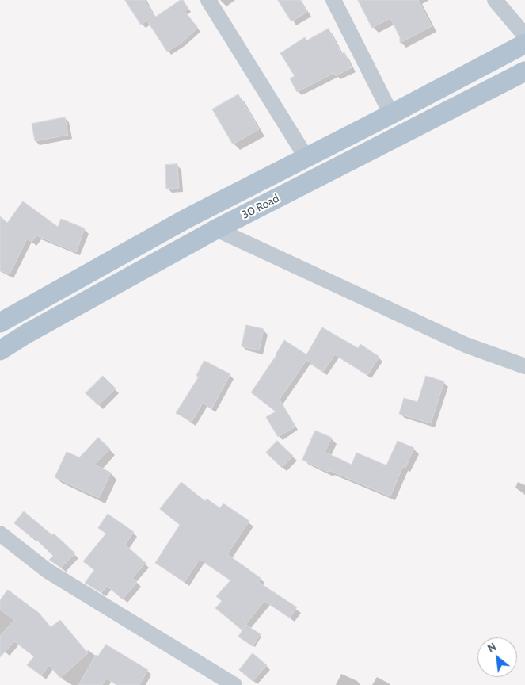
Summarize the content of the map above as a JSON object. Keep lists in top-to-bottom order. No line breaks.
{"streets":{"main road":["30 Road"]},"north":"top left"}
